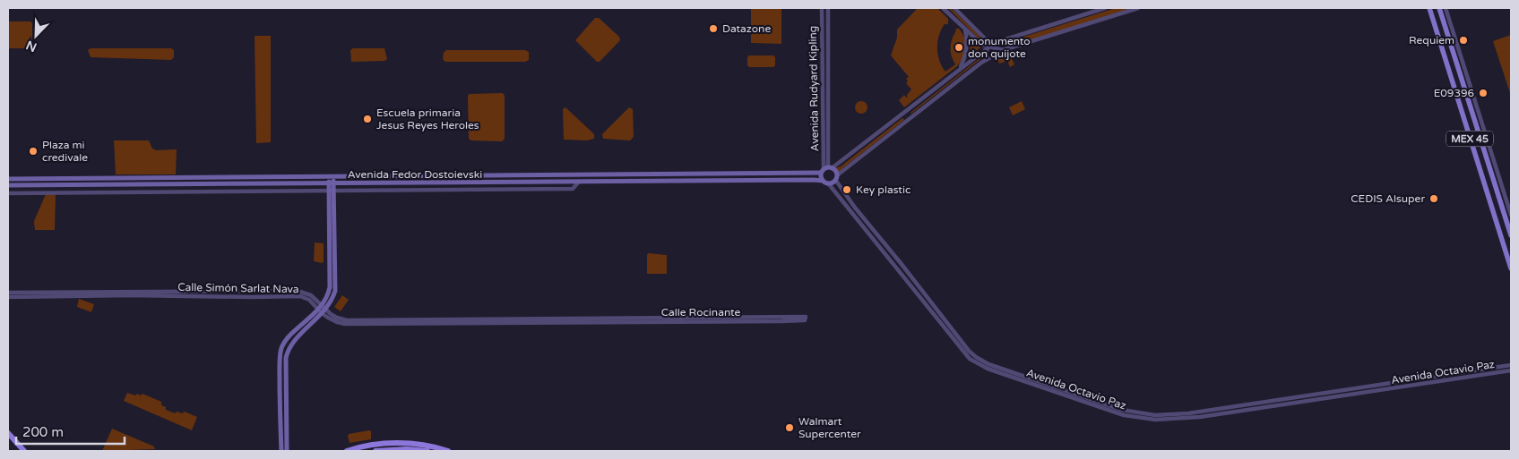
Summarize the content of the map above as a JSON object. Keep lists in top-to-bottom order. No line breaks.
{"streets":{"main road":["MEX 45","Avenida Fedor Dostoievski"],"street":["Avenida Rudyard Kipling","Calle Simón Sarlat Nava","Calle Rocinante","Avenida Octavio Paz"]},"crossings":[["Avenida Rudyard Kipling","Avenida Fedor Dostoievski"],["Avenida Rudyard Kipling","Avenida Octavio Paz"],["Avenida Fedor Dostoievski","Avenida Octavio Paz"],["Calle Simón Sarlat Nava","Calle Rocinante"]],"places":["Datazone","Requiem","monumento don quijote","E09396","Escuela primaria Jesus Reyes Heroles","Plaza mi credivale","Key plastic","CEDIS Alsuper","Walmart Supercenter"],"scale_bar":"200 m","north":"bottom left"}
